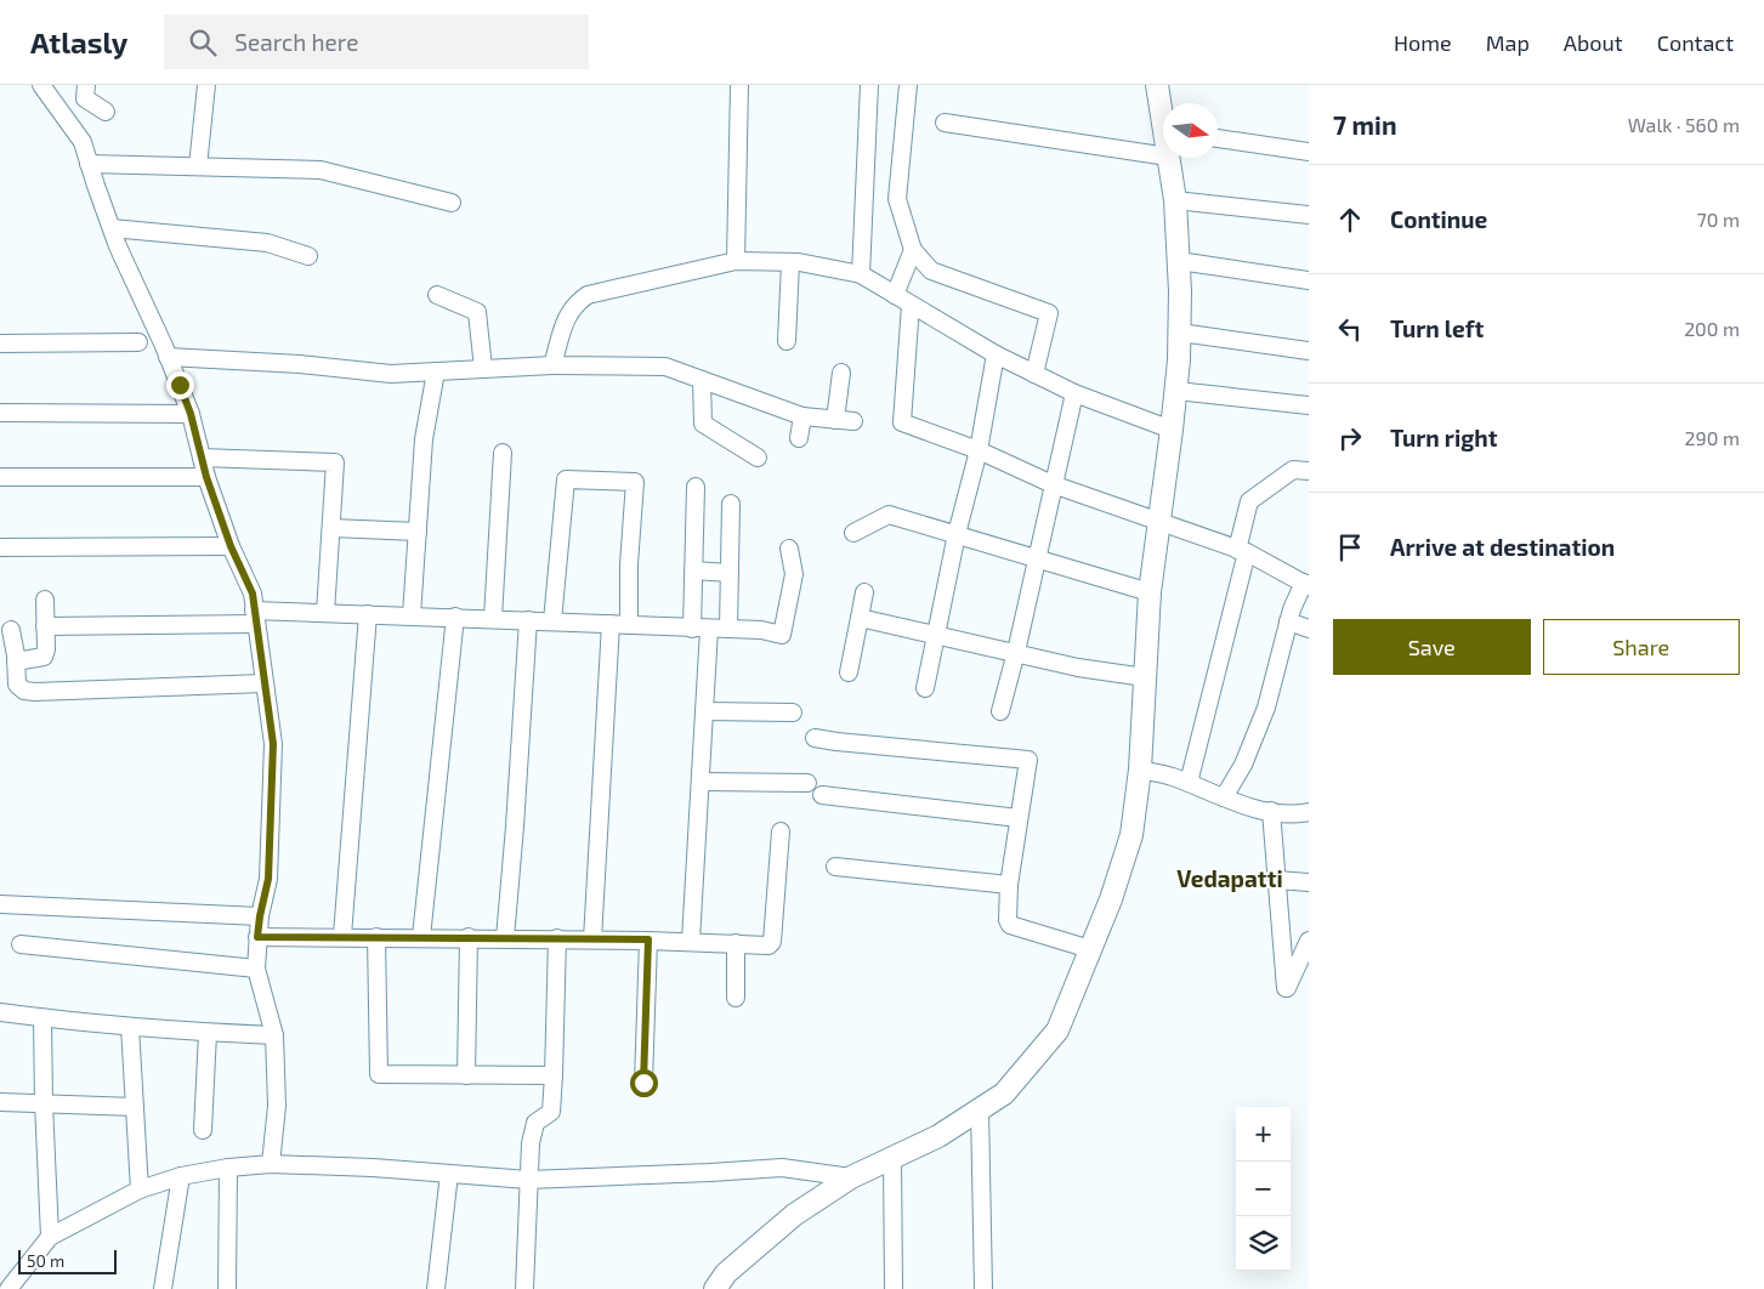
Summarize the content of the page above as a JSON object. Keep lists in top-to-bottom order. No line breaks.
{"districts":["Vedapatti"],"scale_bar":"50 m","north":"right","page":{"header":"Atlasly","search":"Search here","nav":["Home","Map","About","Contact"],"heading":["7 min","Walk · 560 m"],"list":[["Continue","70 m"],["Turn left","200 m"],["Turn right","290 m"],"Arrive at destination"],"buttons":["Save","Share"],"map_buttons":["+","−"],"scale":"50 m"}}
